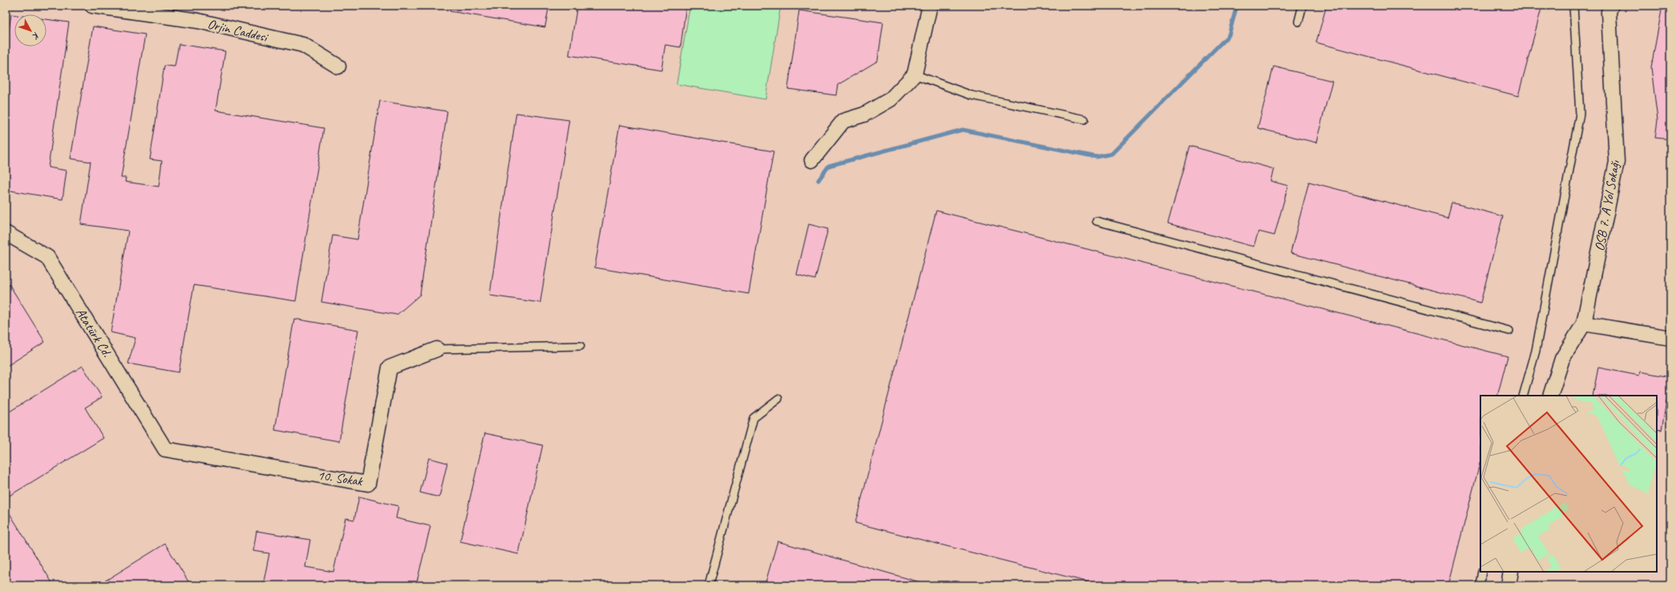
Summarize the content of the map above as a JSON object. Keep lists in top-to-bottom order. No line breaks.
{"streets":{"street":["Orjin Caddesi","OSB 7. A Yol Sokağı","Atatürk Cd.","10. Sokak"]},"crossings":[["Atatürk Cd.","10. Sokak"]],"north":"bottom right"}
